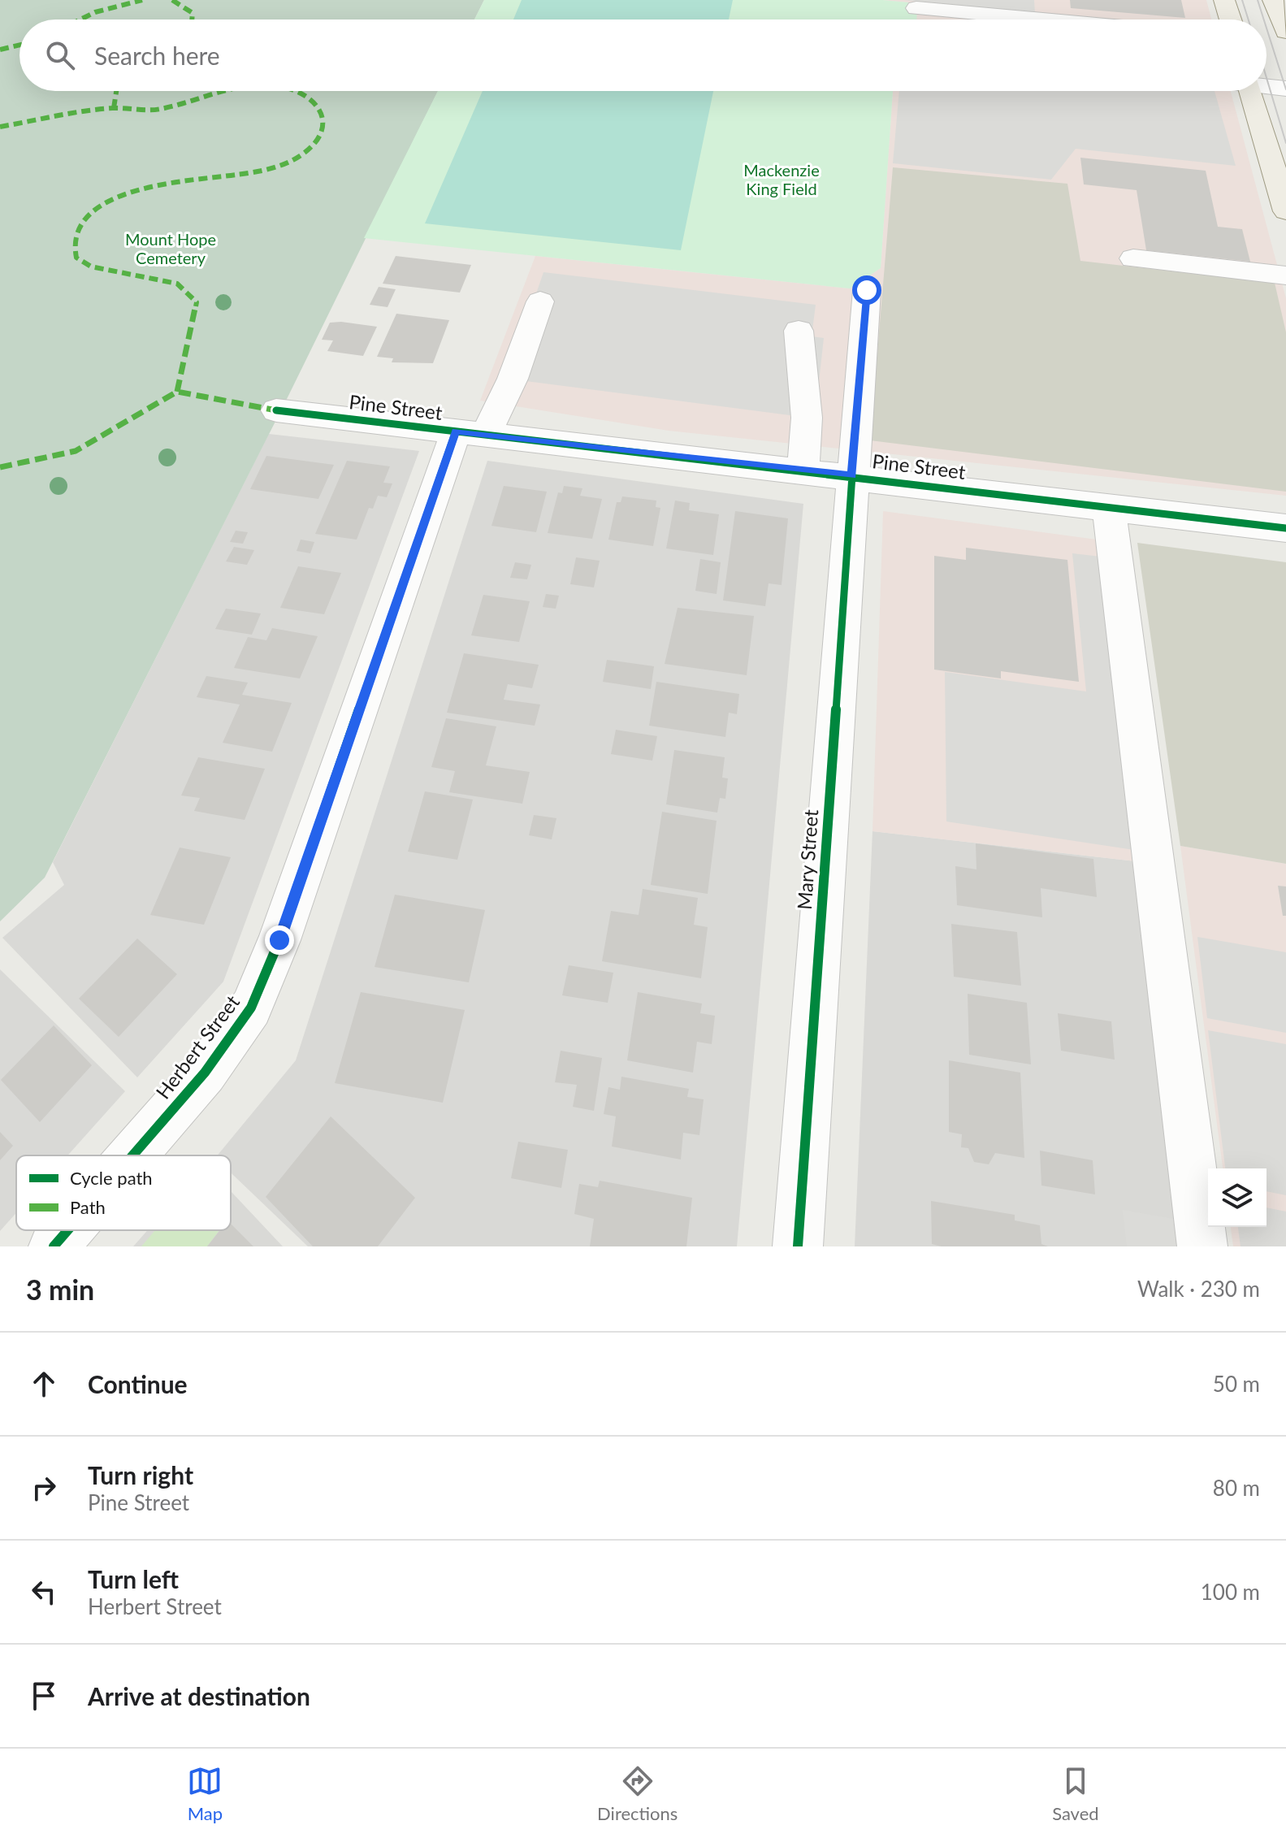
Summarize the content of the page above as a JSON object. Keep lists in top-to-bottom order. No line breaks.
{"streets":{"street":["Pine Street","Mary Street","Herbert Street"]},"crossings":[["Pine Street","Mary Street"],["Pine Street","Herbert Street"]],"parks":["Mackenzie King Field","Mount Hope Cemetery"],"legend":["Cycle path","Path"],"page":{"search":"Search here","heading":["3 min","Walk · 230 m"],"list":[["Continue","50 m"],["Turn right","Pine Street","80 m"],["Turn left","Herbert Street","100 m"],"Arrive at destination"],"nav":["Map","Directions","Saved"]}}
